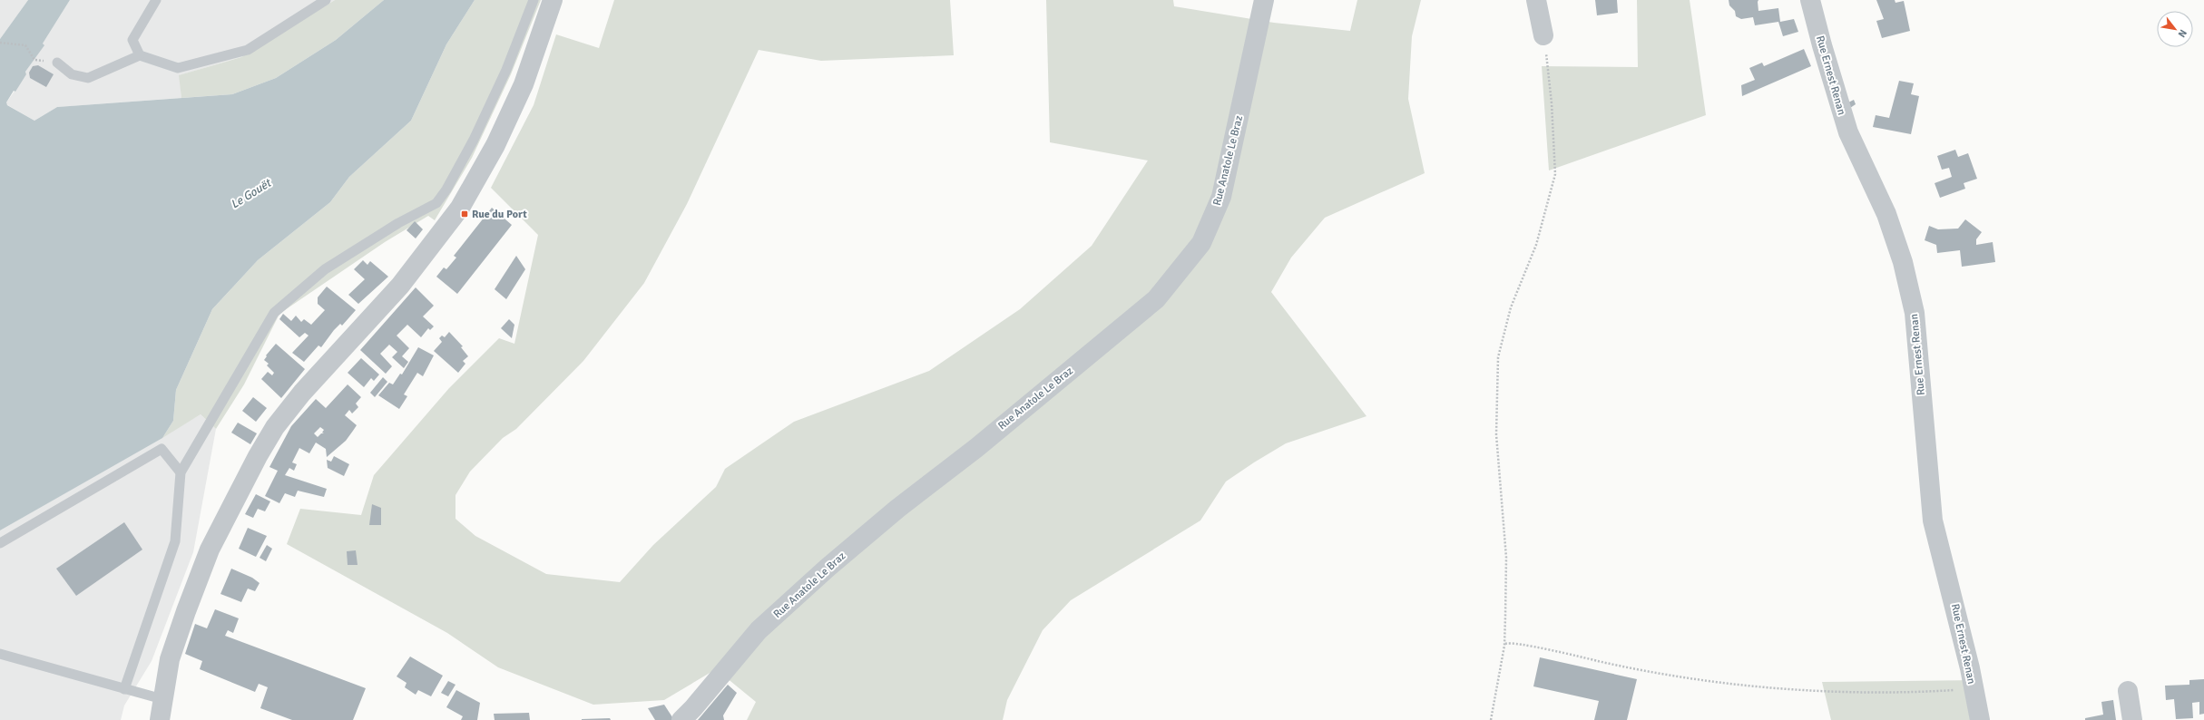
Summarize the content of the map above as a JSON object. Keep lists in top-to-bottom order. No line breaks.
{"streets":{"street":["Rue Ernest Renan","Rue Anatole Le Braz"]},"water":["Le Gouët"],"places":{"transit":["Rue du Port"]},"north":"bottom right"}
